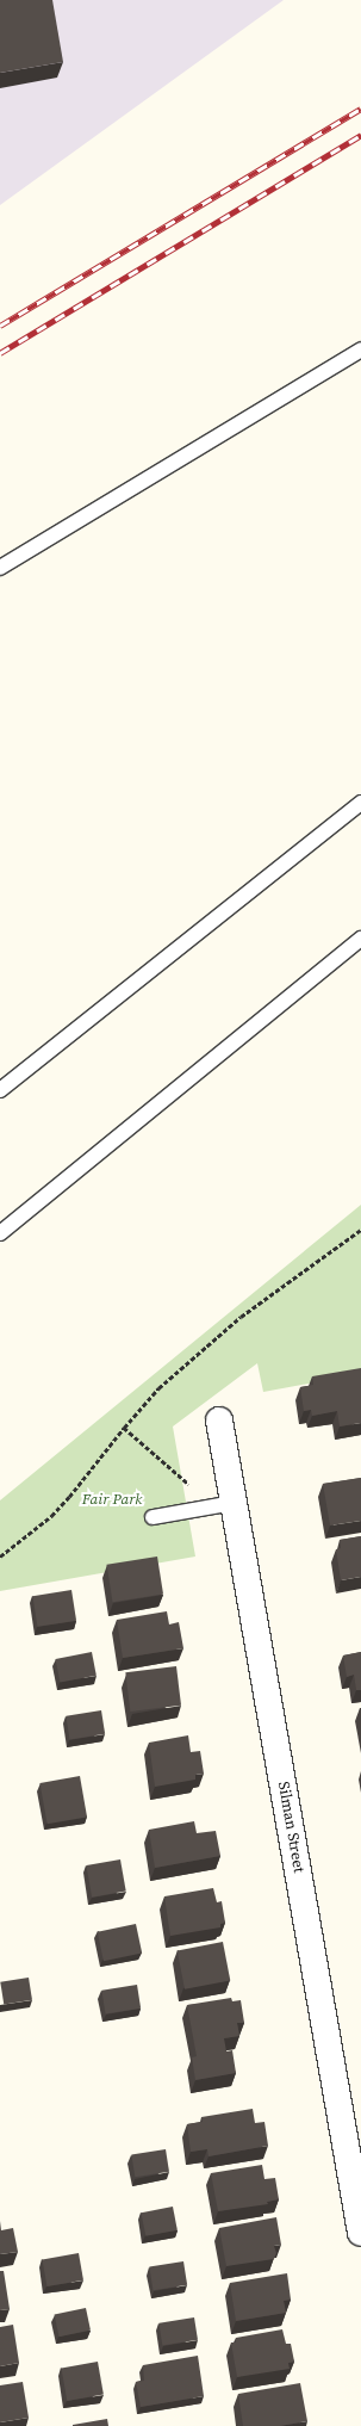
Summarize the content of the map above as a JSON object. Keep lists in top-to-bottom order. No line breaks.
{"streets":{"street":["Silman Street"]},"parks":["Fair Park"]}
